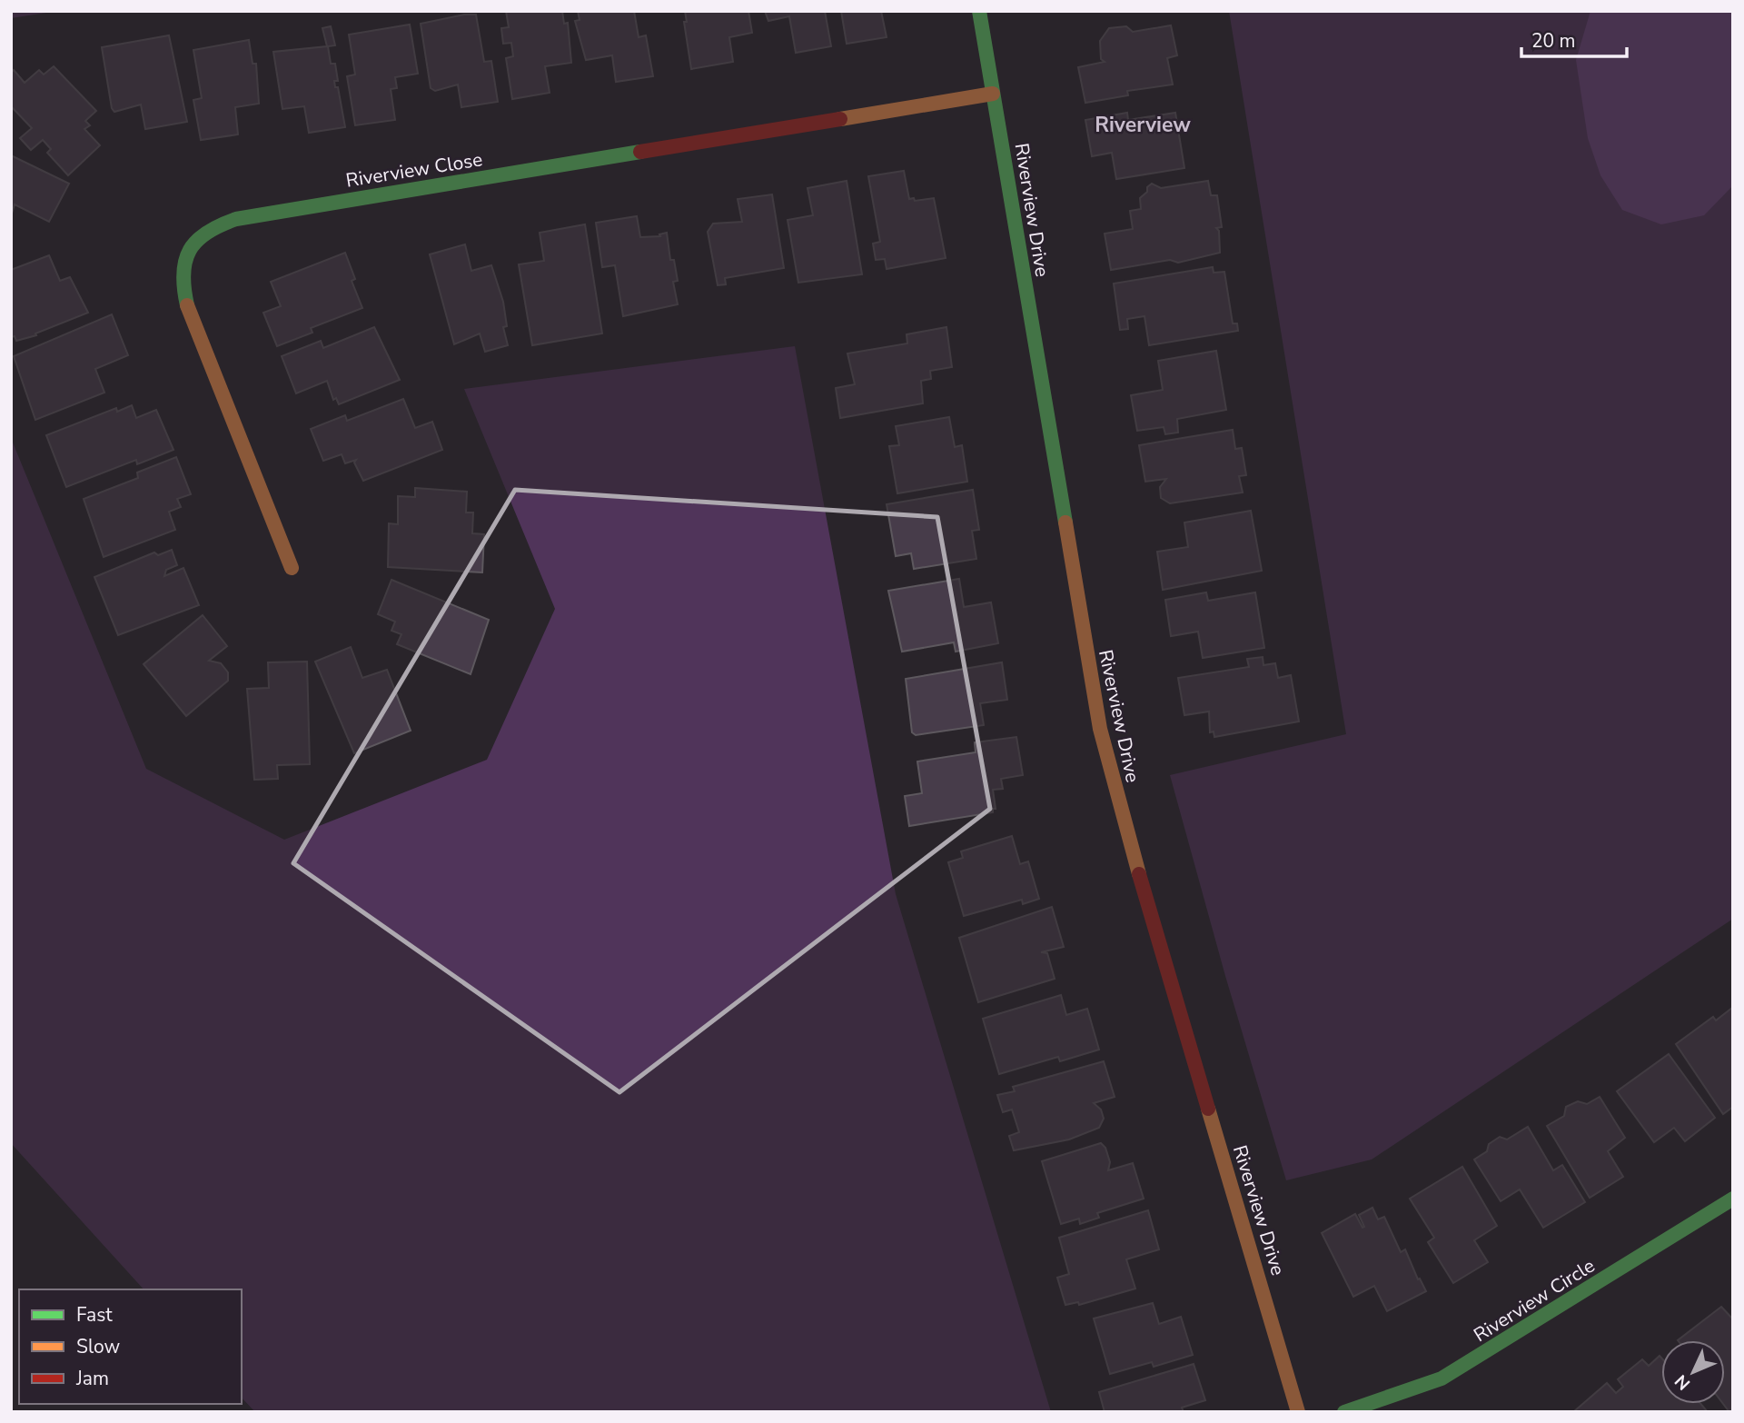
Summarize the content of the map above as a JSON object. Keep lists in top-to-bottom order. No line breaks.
{"streets":{"street":["Riverview Close","Riverview Drive","Riverview Circle"]},"crossings":[["Riverview Close","Riverview Drive"]],"districts":["Riverview"],"legend":["Fast","Slow","Jam"],"scale_bar":"20 m","north":"bottom left"}
